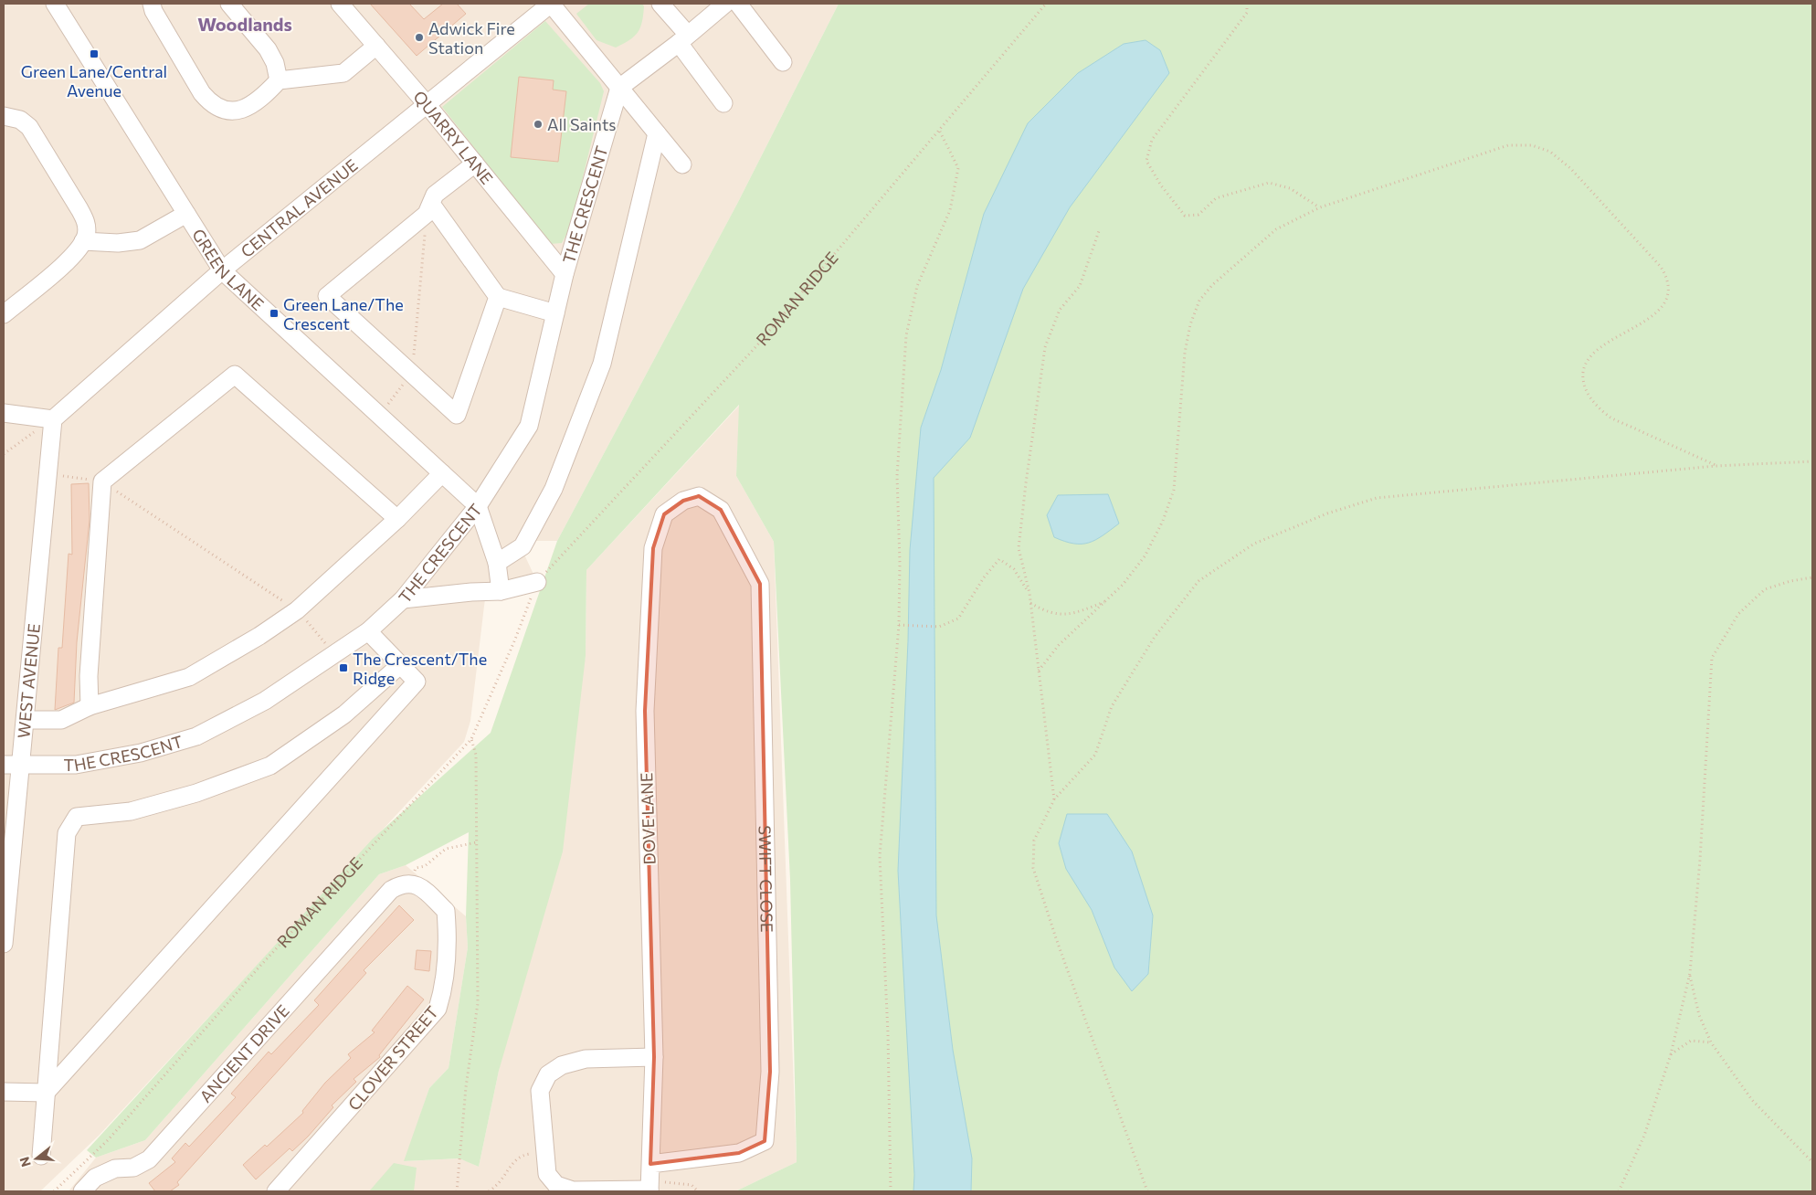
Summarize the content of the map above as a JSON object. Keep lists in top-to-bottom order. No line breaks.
{"streets":{"street":["QUARRY LANE","THE CRESCENT","CENTRAL AVENUE","GREEN LANE","WEST AVENUE","DOVE LANE","SWIFT CLOSE","ANCIENT DRIVE","CLOVER STREET"],"path":["ROMAN RIDGE"]},"crossings":[["QUARRY LANE","THE CRESCENT"],["QUARRY LANE","CENTRAL AVENUE"],["THE CRESCENT","GREEN LANE"],["THE CRESCENT","WEST AVENUE"],["CENTRAL AVENUE","GREEN LANE"],["CENTRAL AVENUE","WEST AVENUE"],["DOVE LANE","SWIFT CLOSE"],["ANCIENT DRIVE","CLOVER STREET"]],"districts":["Woodlands"],"places":{"other":["Adwick Fire Station","All Saints"],"transit":["Green Lane/Central Avenue","Green Lane/The Crescent","The Crescent/The Ridge"]},"north":"left"}
